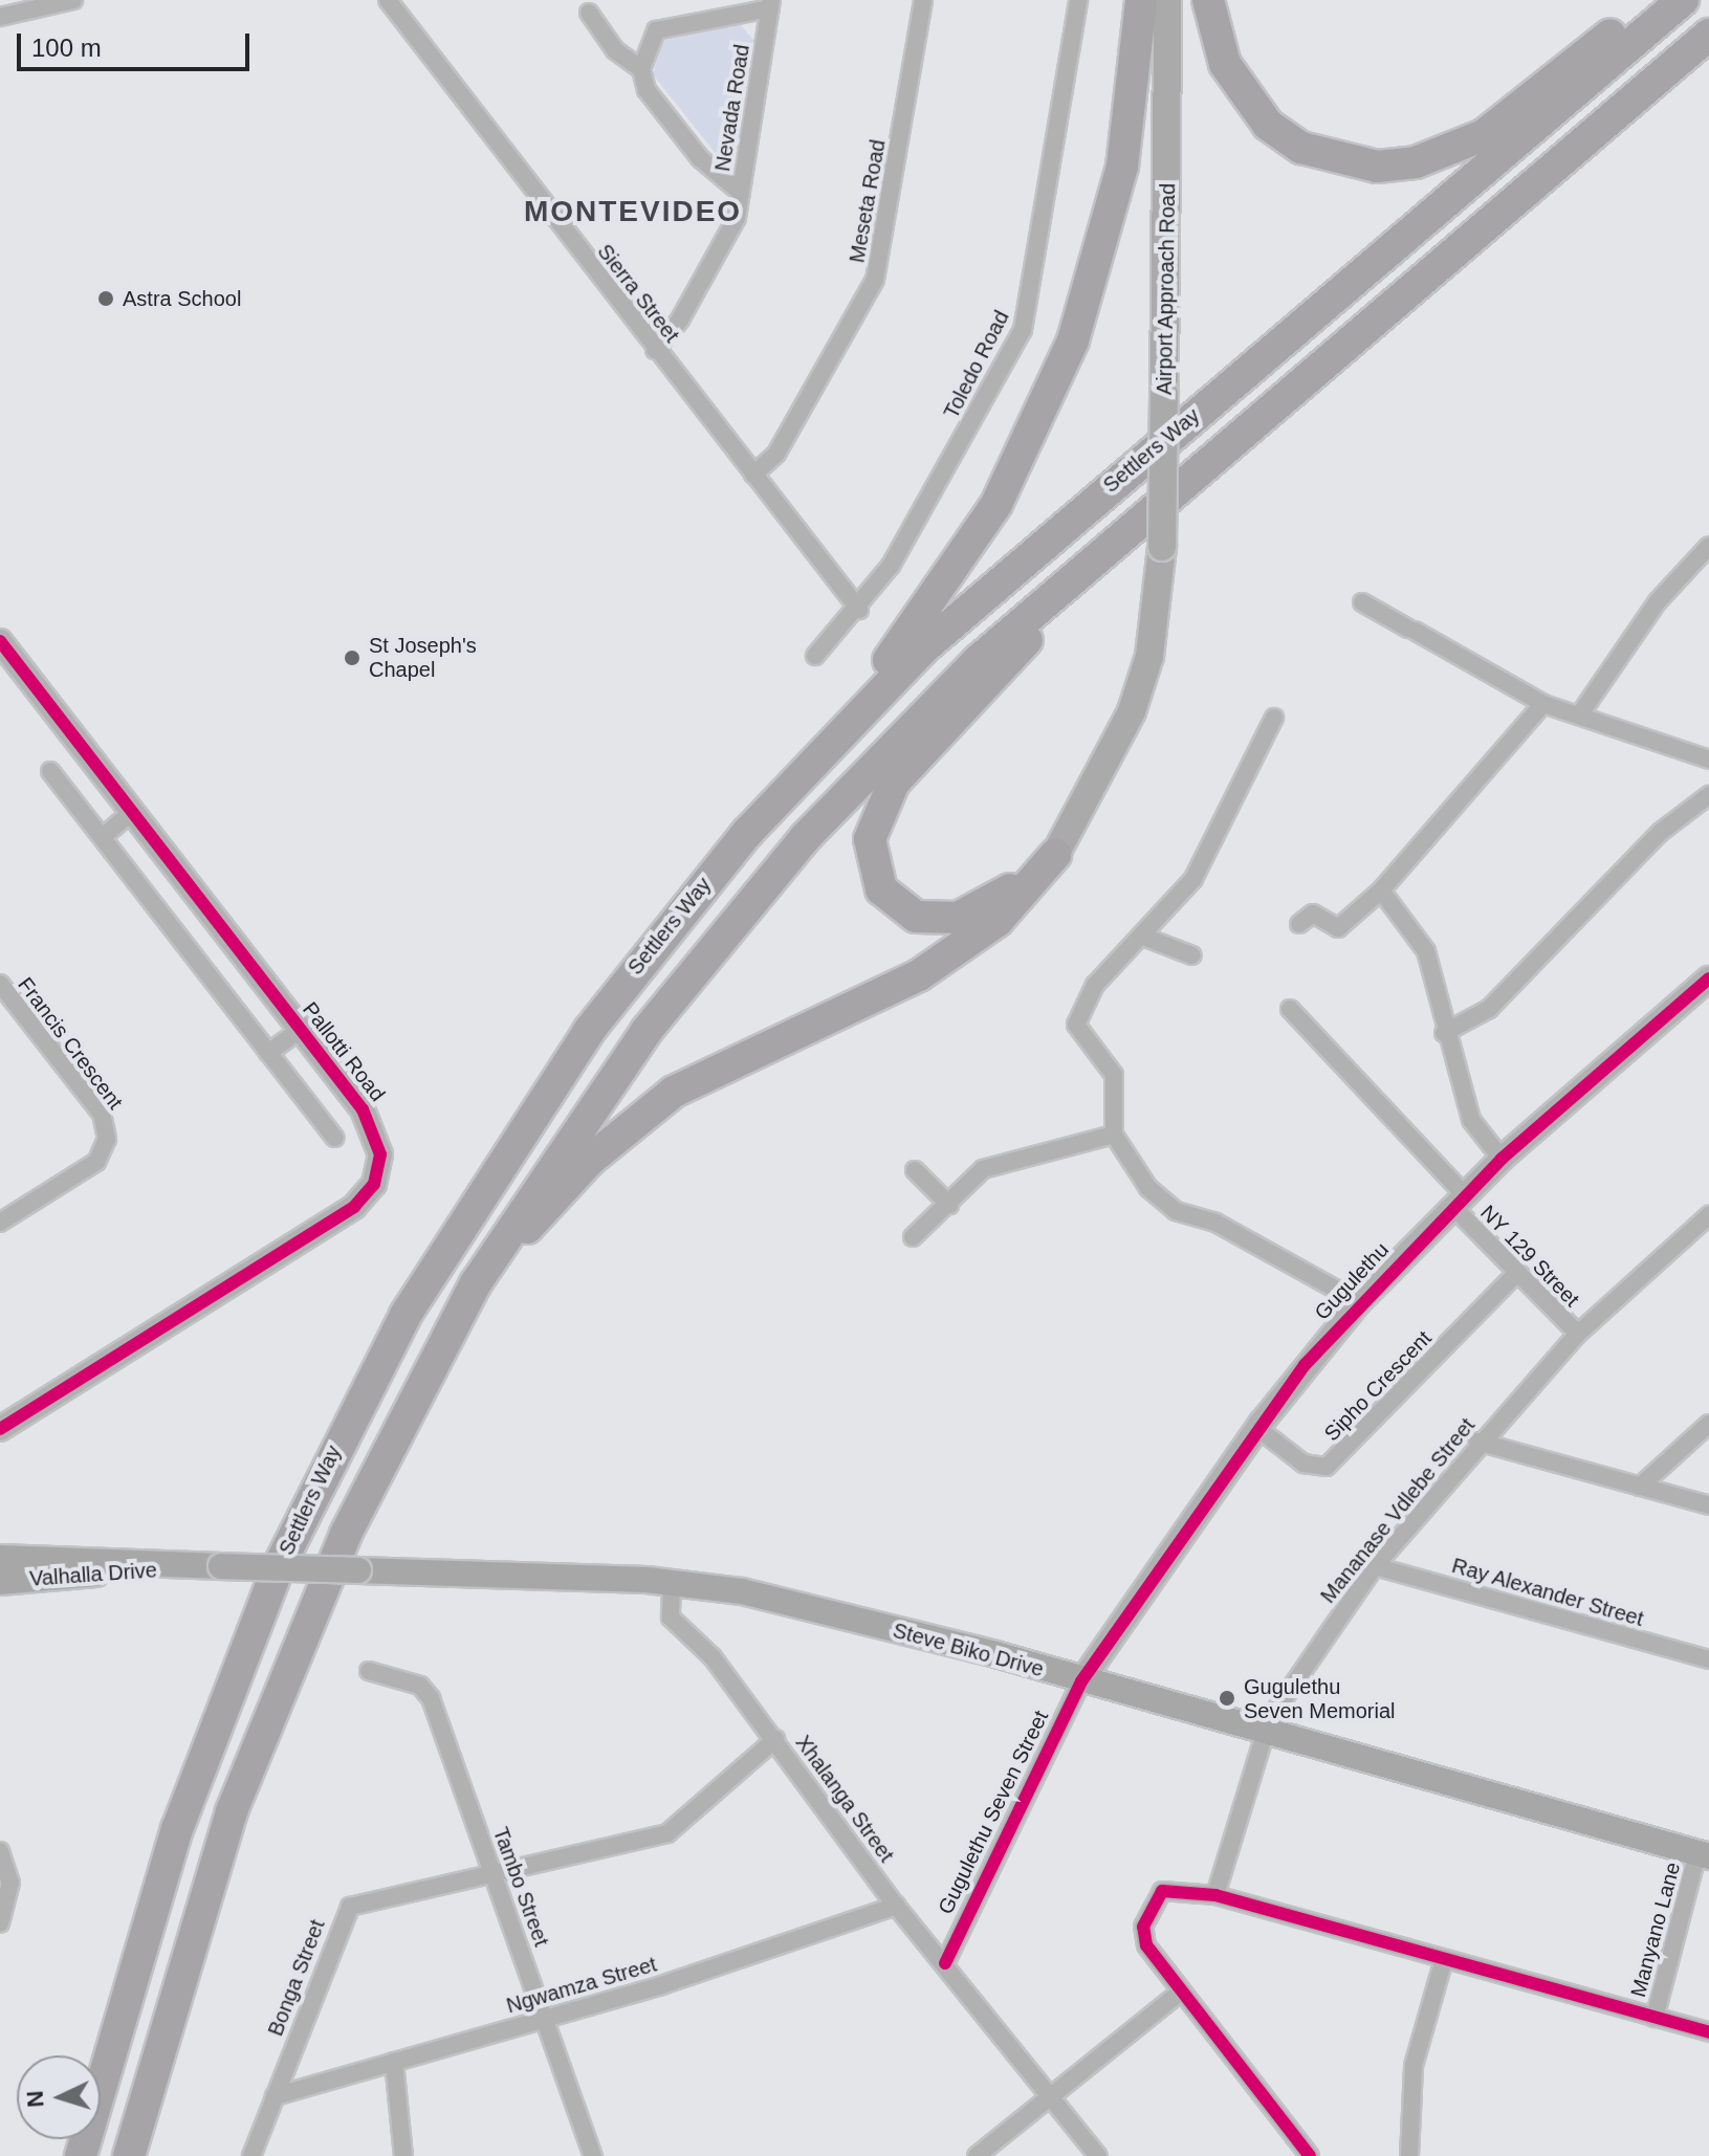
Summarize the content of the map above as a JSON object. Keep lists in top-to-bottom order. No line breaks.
{"streets":{"highway":["Settlers Way"],"main road":["Airport Approach Road","Valhalla Drive","Steve Biko Drive"],"street":["Nevada Road","Meseta Road","Sierra Street","Toledo Road","Francis Crescent","Pallotti Road","NY 129 Street","Gugulethu","Sipho Crescent","Mananase Vdlebe Street","Ray Alexander Street","Xhalanga Street","Gugulethu Seven Street","Tambo Street","Manyano Lane","Bonga Street","Ngwamza Street"]},"crossings":[["Nevada Road","Sierra Street"],["Meseta Road","Sierra Street"],["Sierra Street","Toledo Road"],["NY 129 Street","Gugulethu"],["NY 129 Street","Sipho Crescent"],["NY 129 Street","Mananase Vdlebe Street"],["Gugulethu","Sipho Crescent"],["Gugulethu","Steve Biko Drive"],["Gugulethu","Gugulethu Seven Street"],["Mananase Vdlebe Street","Ray Alexander Street"],["Mananase Vdlebe Street","Steve Biko Drive"],["Valhalla Drive","Steve Biko Drive"],["Steve Biko Drive","Xhalanga Street"],["Steve Biko Drive","Gugulethu Seven Street"],["Steve Biko Drive","Manyano Lane"],["Xhalanga Street","Gugulethu Seven Street"],["Xhalanga Street","Ngwamza Street"],["Tambo Street","Bonga Street"],["Tambo Street","Ngwamza Street"],["Bonga Street","Ngwamza Street"]],"districts":["MONTEVIDEO"],"places":["Astra School","St Joseph's Chapel","Gugulethu Seven Memorial"],"scale_bar":"100 m","north":"left"}
